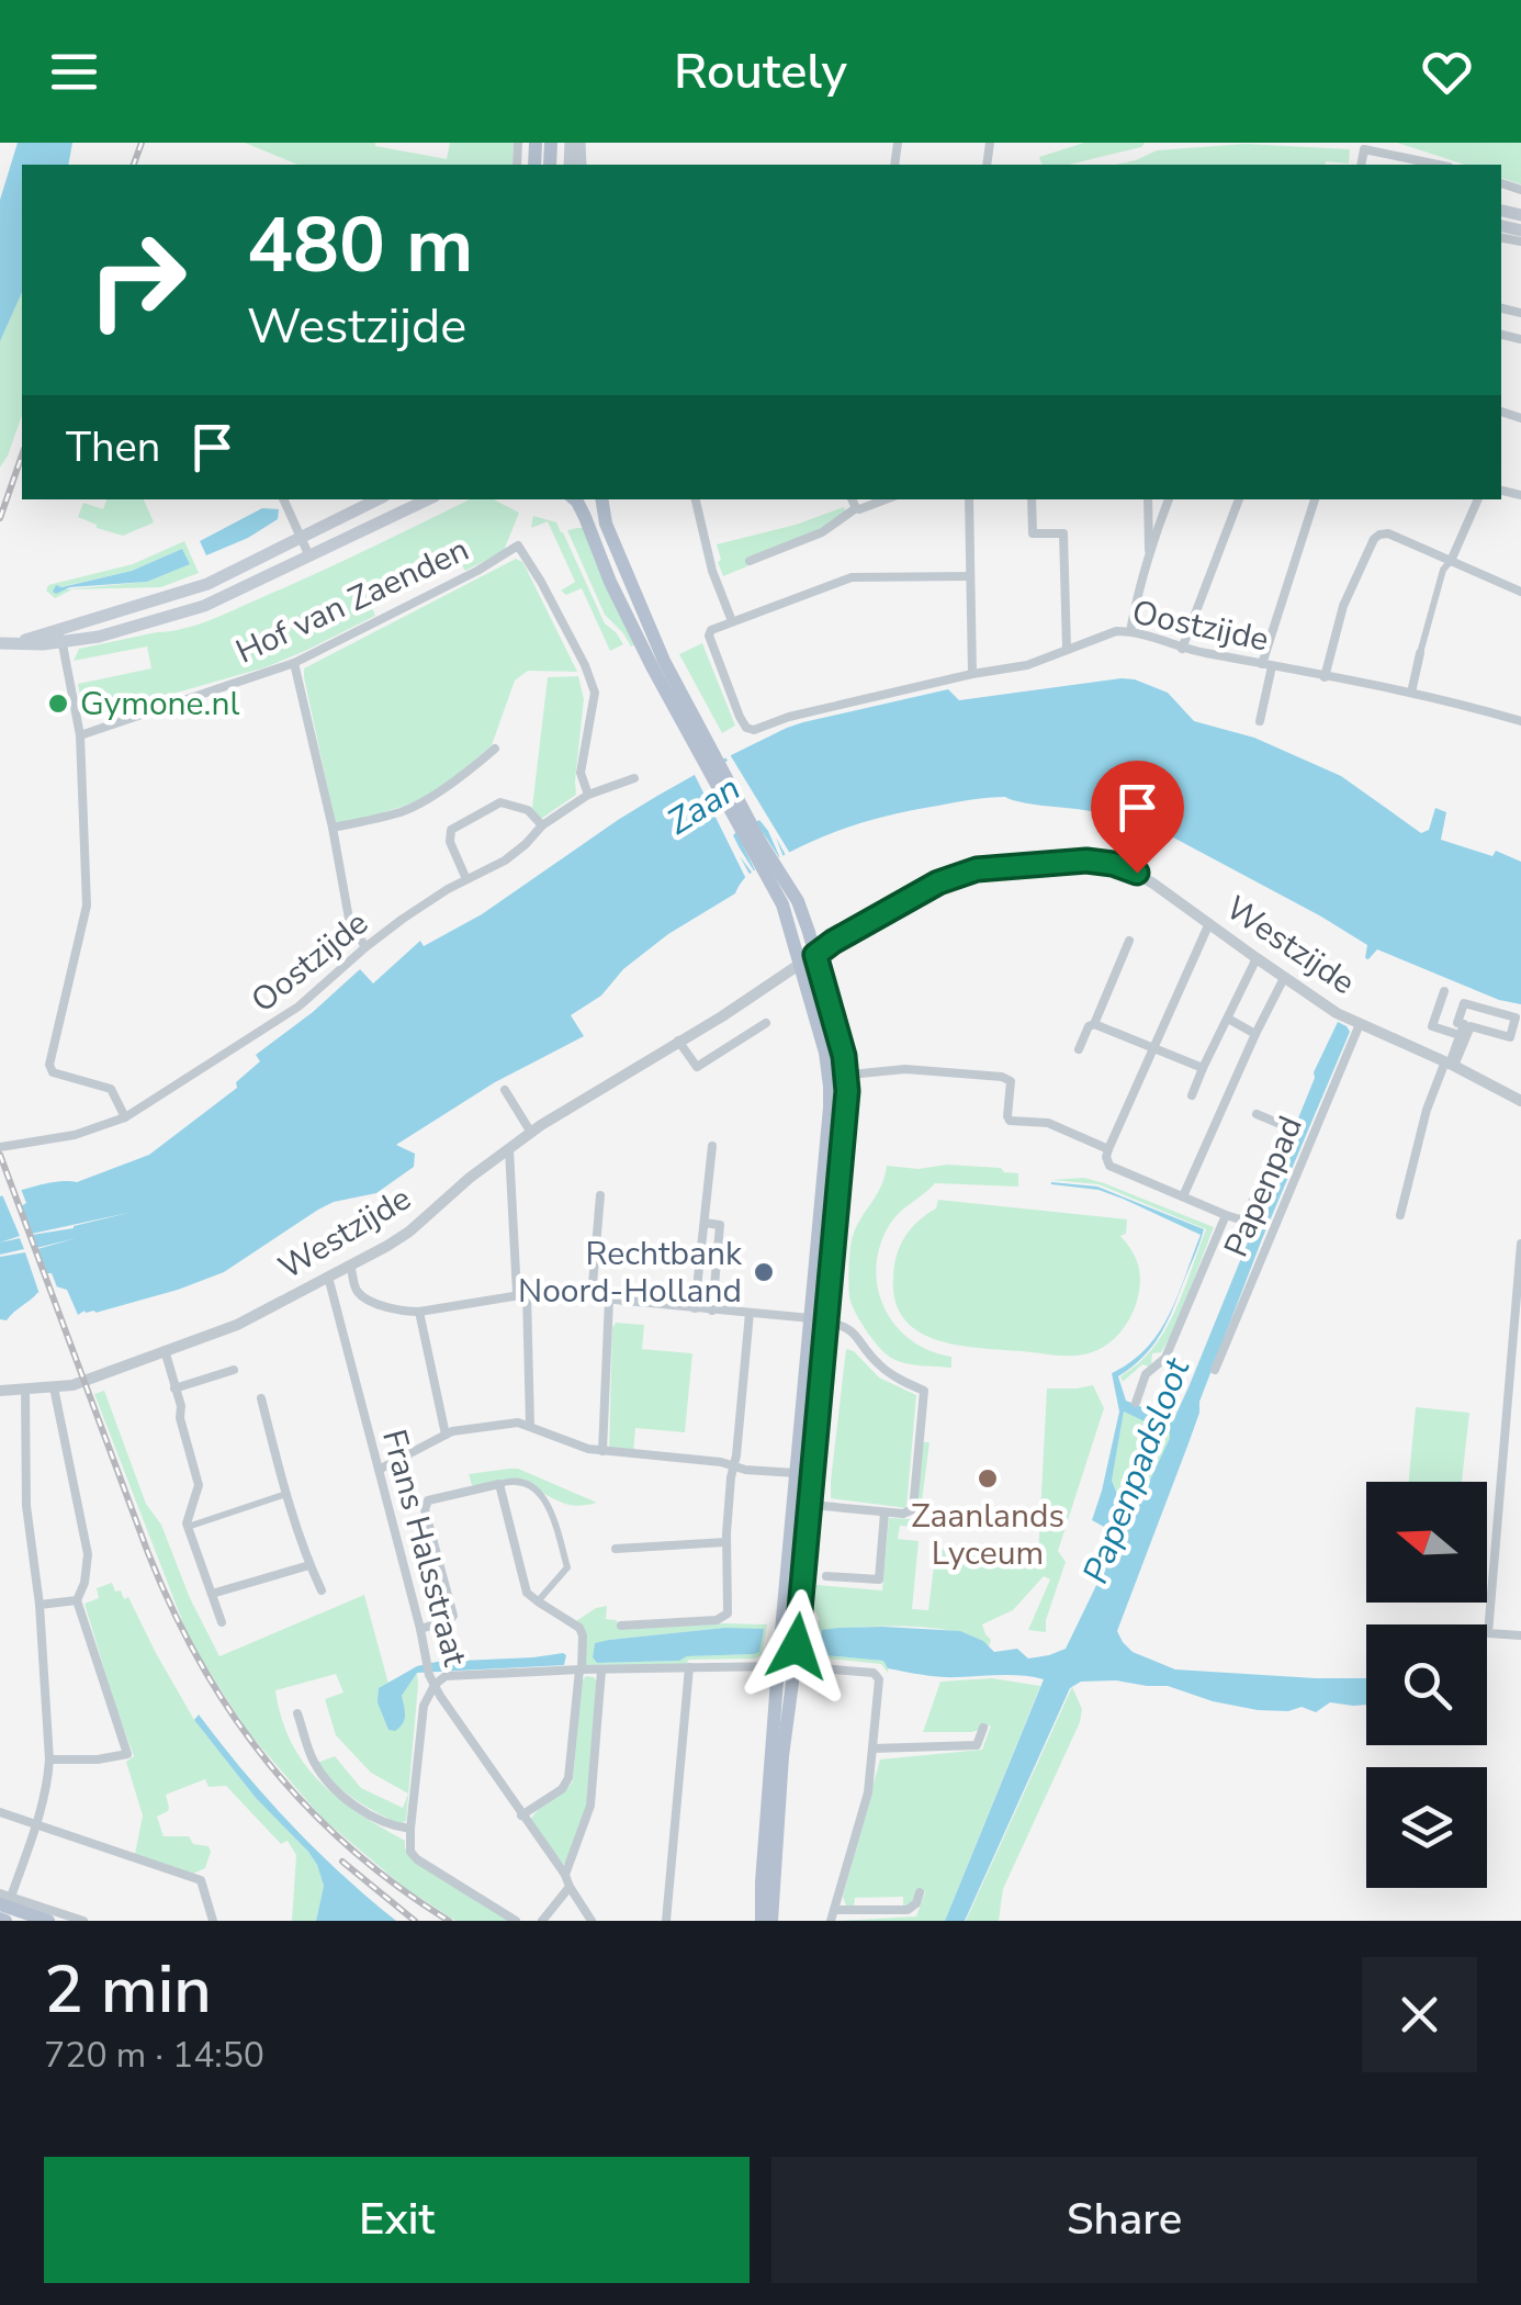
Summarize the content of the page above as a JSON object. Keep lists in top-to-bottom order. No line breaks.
{"streets":{"street":["Hof van Zaenden","Oostzijde","Westzijde","Papenpad","Frans Halsstraat"]},"crossings":[["Hof van Zaenden","Oostzijde"],["Westzijde","Papenpad"],["Westzijde","Frans Halsstraat"]],"water":["Zaan","Papenpadsloot"],"places":["Gymone.nl","Rechtbank Noord-Holland","Zaanlands Lyceum"],"north":"left","page":{"header":"Routely","turn":["480 m","Westzijde"],"then":"Then","heading":["2 min","720 m · 14:50"],"buttons":["Exit","Share"]}}
